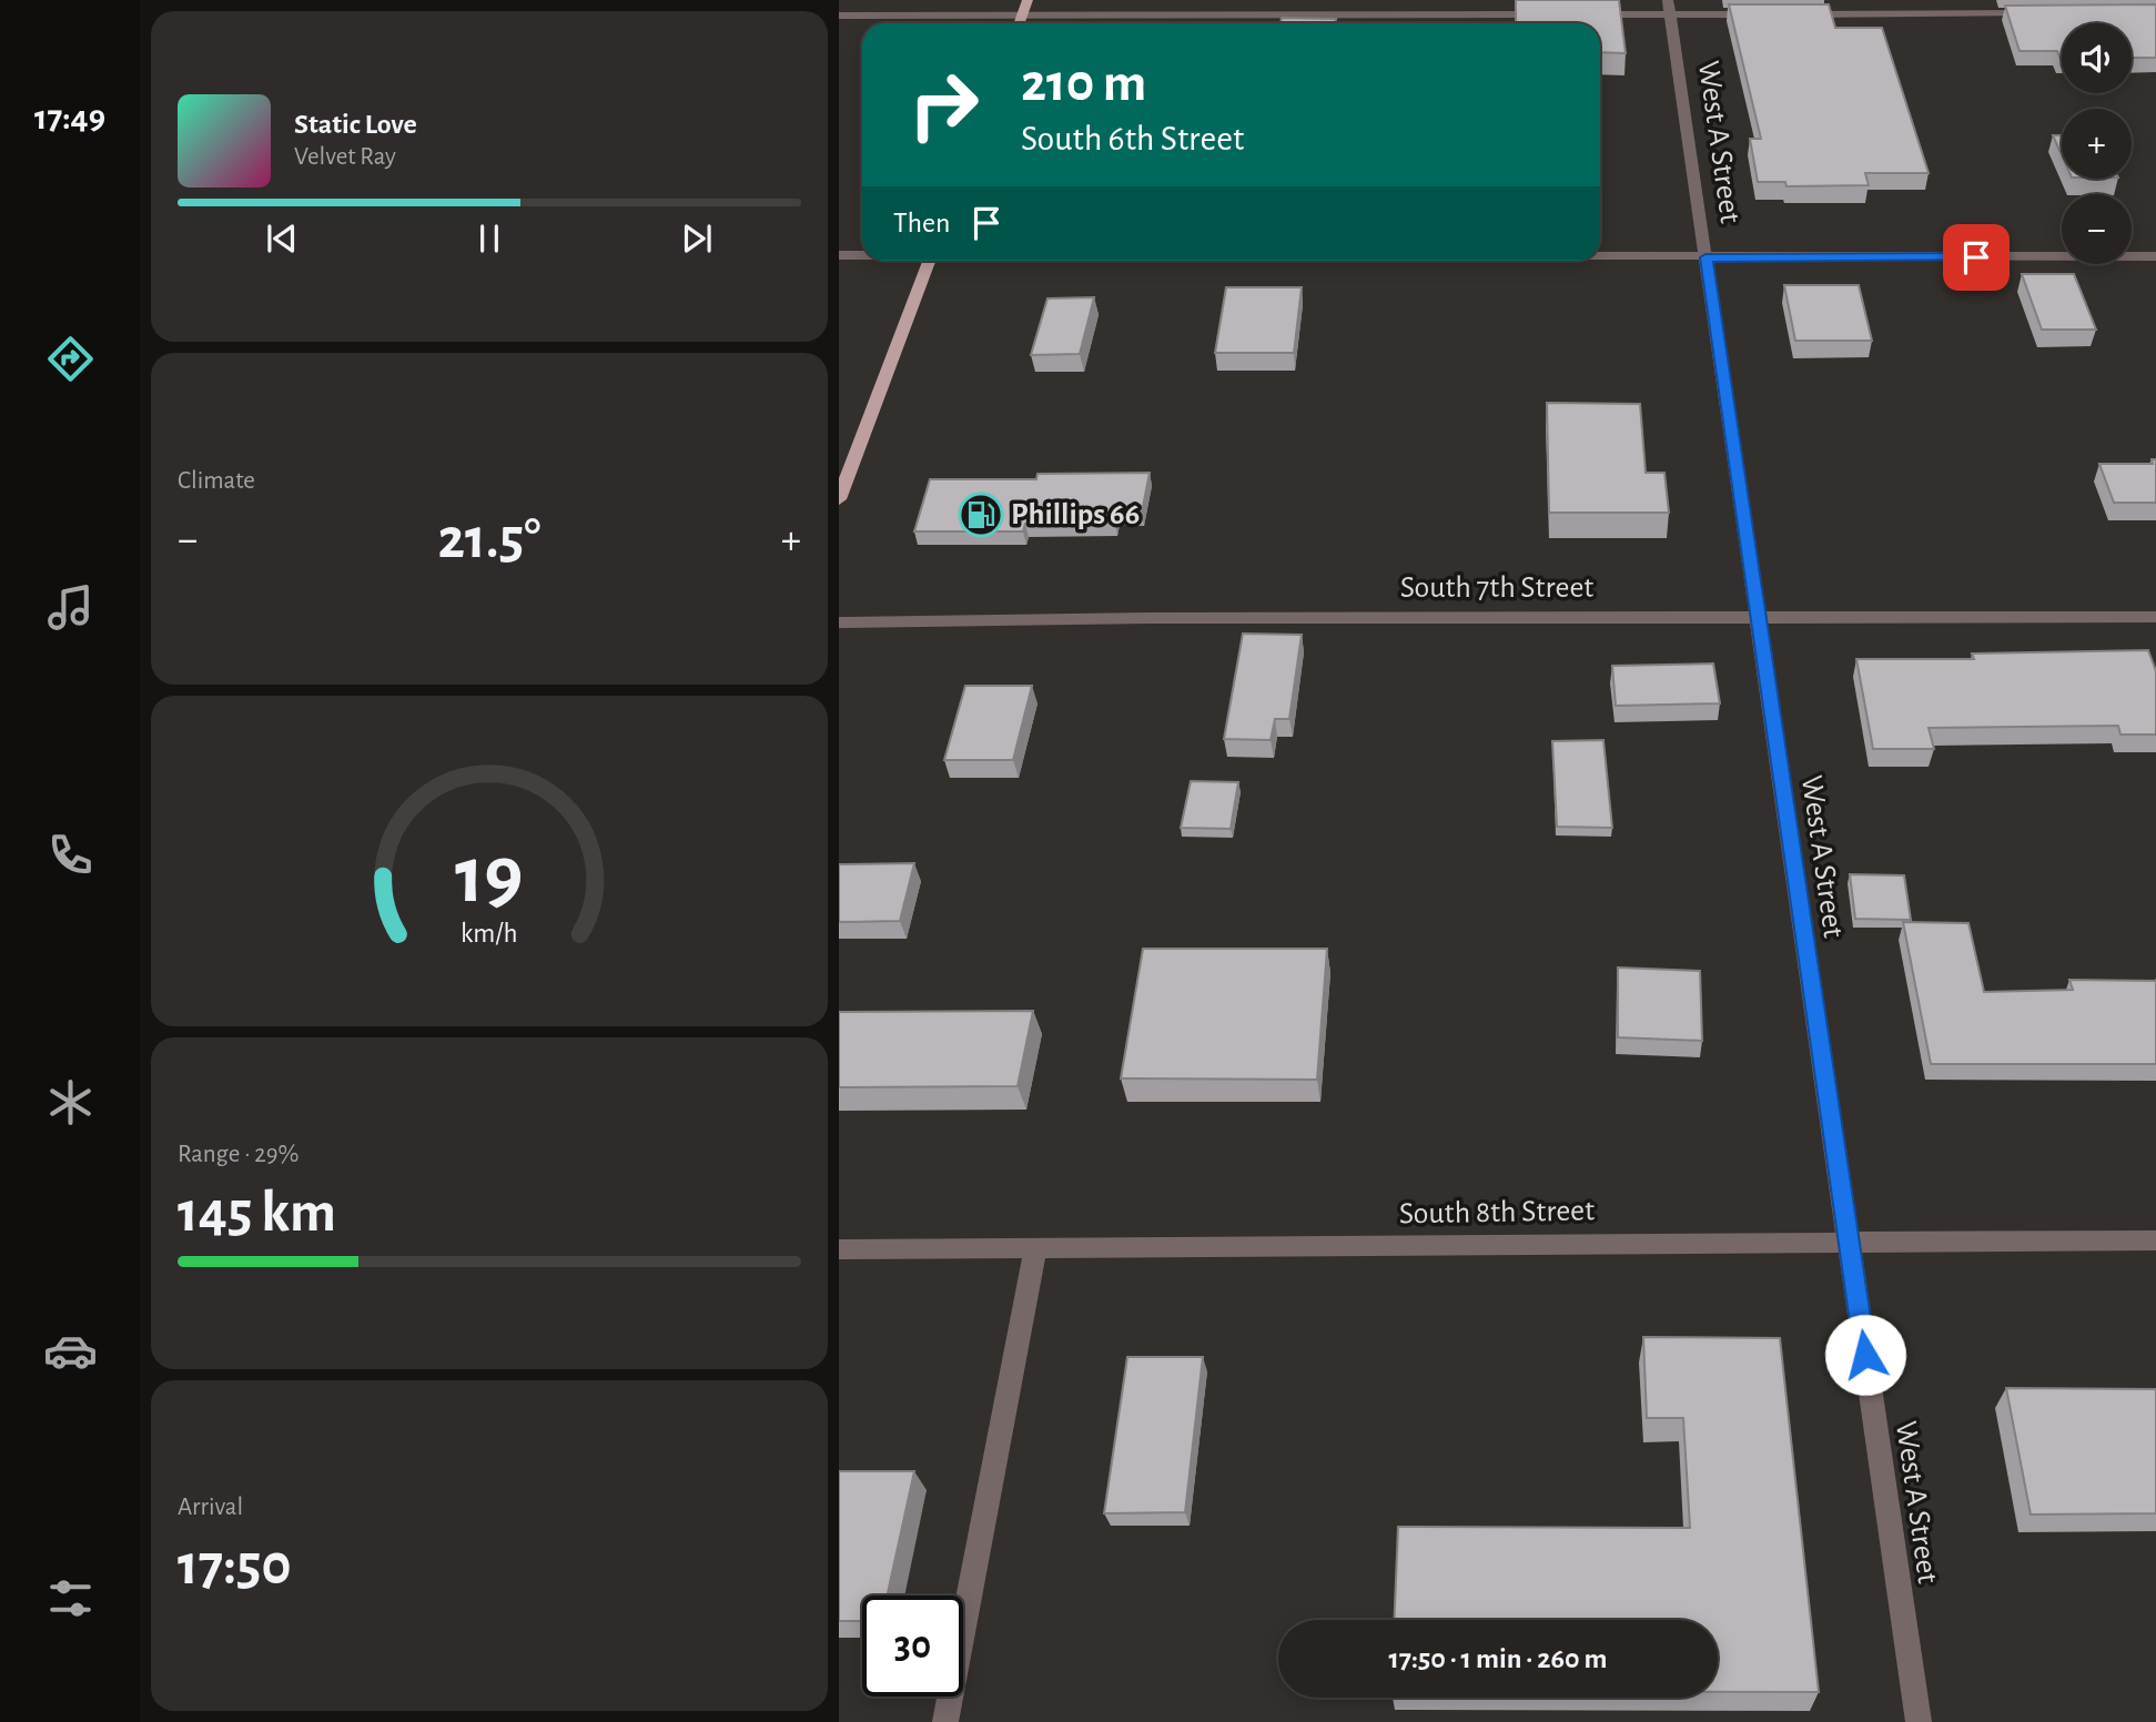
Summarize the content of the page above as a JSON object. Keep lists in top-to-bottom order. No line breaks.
{"streets":{"street":["West A Street","South 7th Street","South 8th Street"]},"crossings":[["West A Street","South 7th Street"],["West A Street","South 8th Street"]],"places":{"fuel station":["Phillips 66"]},"page":{"tabs":"17:49","map_buttons":["+","−"],"turn":["210 m","South 6th Street"],"song":["Static Love","Velvet Ray"],"then":"Then","tile":["Climate",["Range · 29%","145 km"],["Arrival","17:50"]],"heat":["−","21.5°","+"],"limit":"30","trip":"17:50 · 1 min · 260 m","gauge":["19","km/h"]}}
